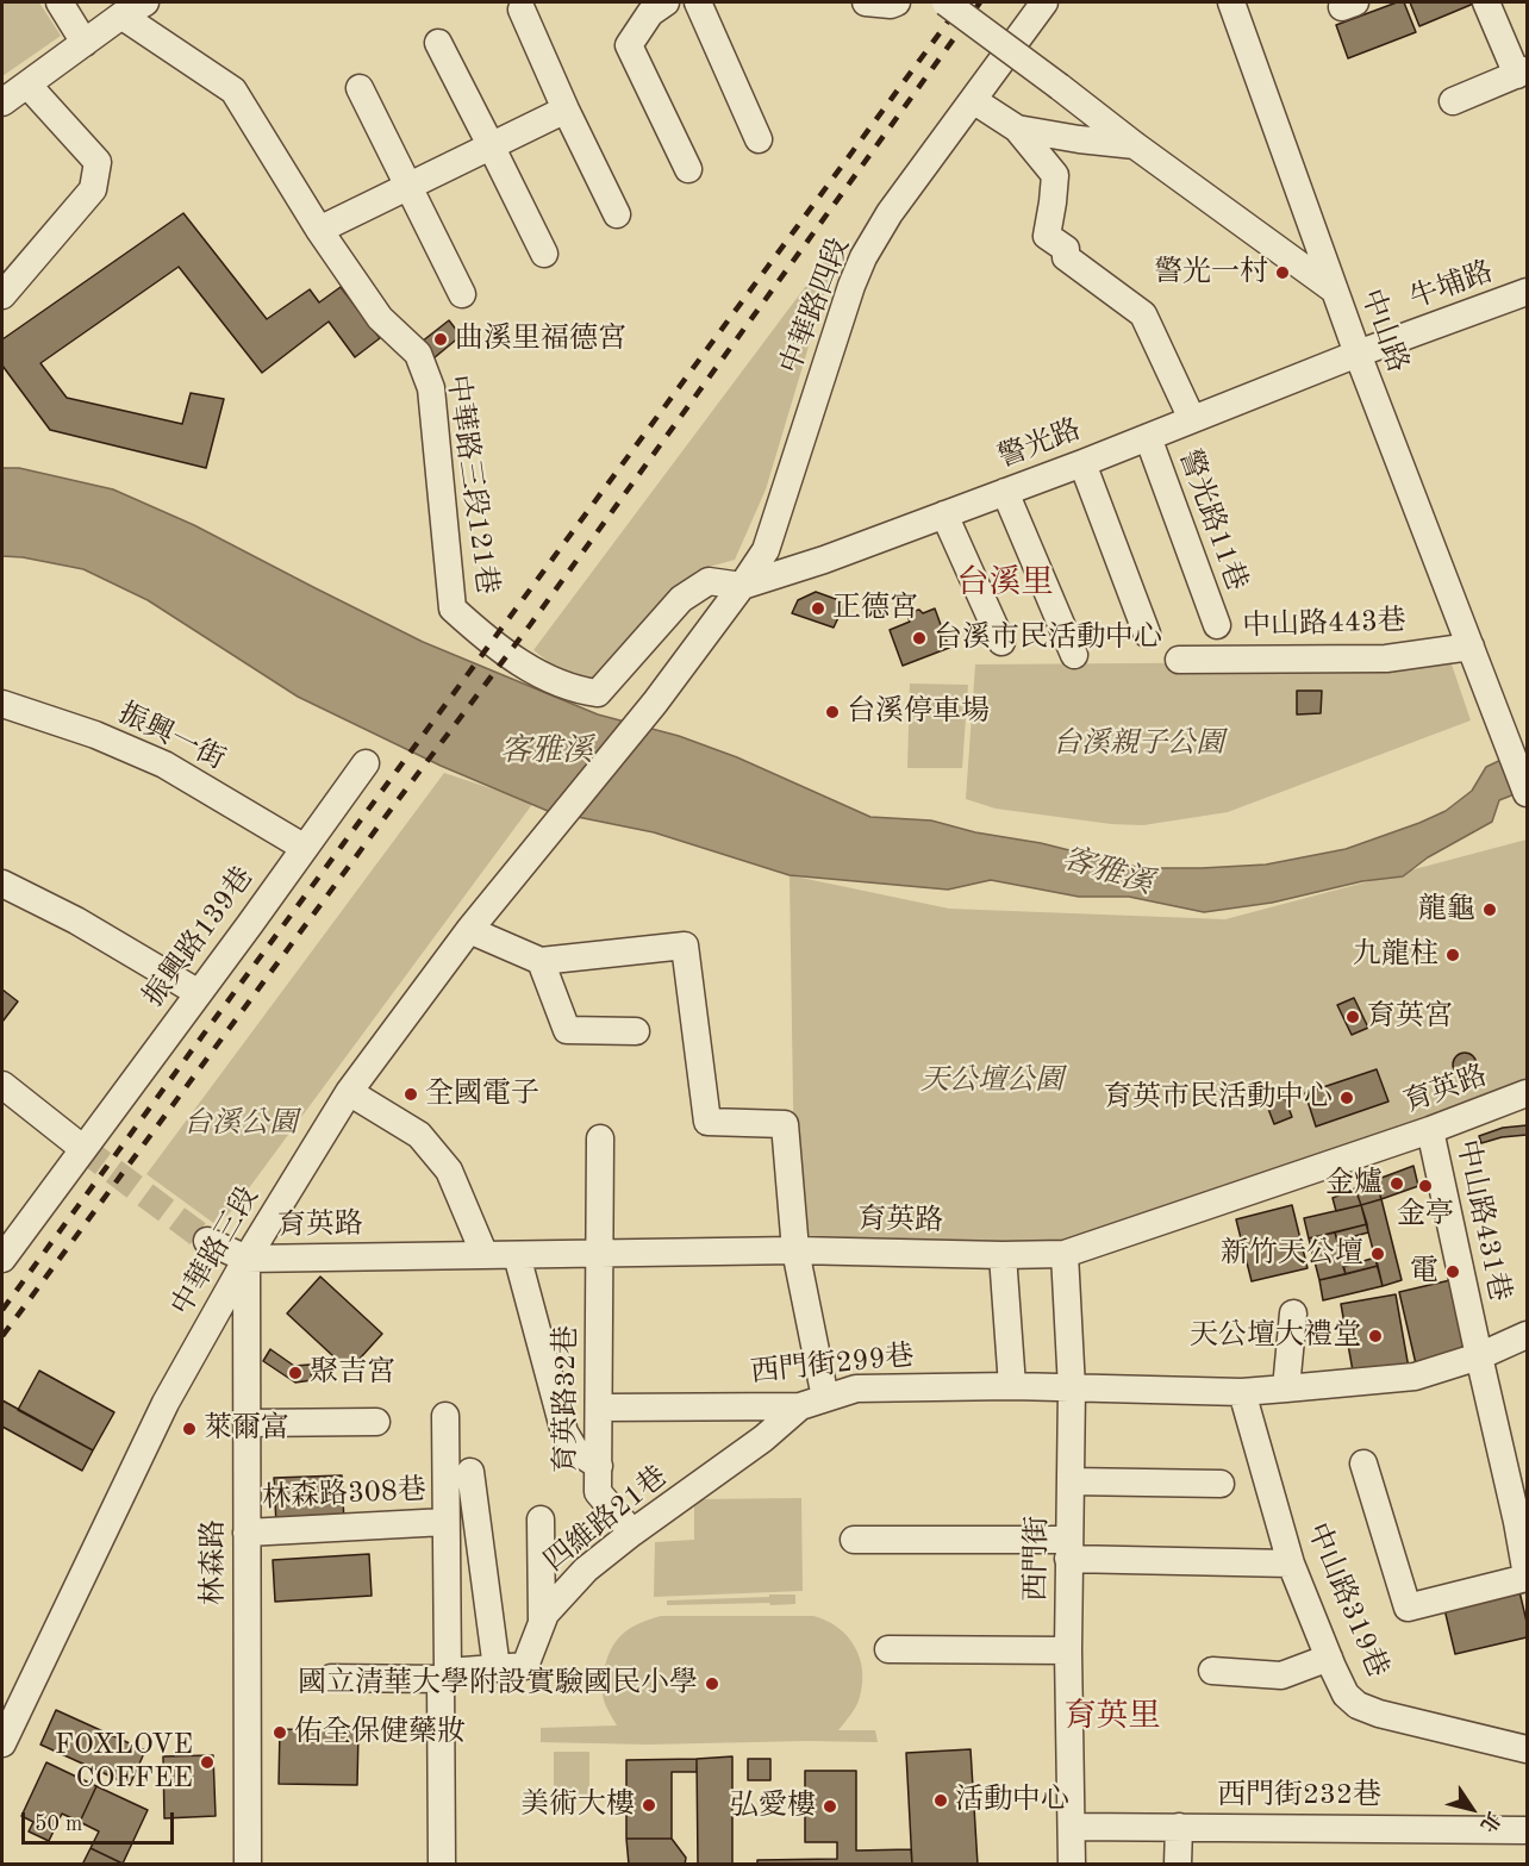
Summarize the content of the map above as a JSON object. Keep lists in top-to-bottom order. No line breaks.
{"streets":{"street":["牛埔路","中華路四段","中山路","警光路","中華路三段121巷","警光路11巷","中山路443巷","振興一街","振興路139巷","育英路","中山路431巷","中華路三段","西門街299巷","育英路32巷","林森路308巷","四維路21巷","西門街","林森路","中山路319巷","西門街232巷"]},"crossings":[["牛埔路","中山路"],["牛埔路","警光路"],["中華路四段","警光路"],["中華路四段","中華路三段121巷"],["中華路四段","中華路三段"],["中山路","警光路"],["中山路","中山路443巷"],["警光路","中華路三段121巷"],["警光路","警光路11巷"],["警光路","中華路三段"],["中華路三段121巷","中華路三段"],["振興一街","振興路139巷"],["育英路","中山路431巷"],["育英路","中華路三段"],["育英路","育英路32巷"],["育英路","西門街"],["育英路","林森路"],["中山路431巷","西門街299巷"],["中華路三段","林森路"],["西門街299巷","育英路32巷"],["西門街299巷","四維路21巷"],["西門街299巷","西門街"],["西門街299巷","中山路319巷"],["育英路32巷","四維路21巷"],["林森路308巷","林森路"],["西門街","西門街232巷"]],"districts":["台溪里","育英里"],"water":["客雅溪"],"parks":["台溪親子公園","天公壇公園","台溪公園"],"places":["警光一村","曲溪里福德宮","正德宮","台溪市民活動中心","台溪停車場","龍龜","九龍柱","育英宮","全國電子","育英市民活動中心","金爐","金亭","新竹天公壇","電","天公壇大禮堂","聚吉宮","萊爾富","國立清華大學附設實驗國民小學","佑全保健藥妝","FOXLOVE COFFEE","活動中心","美術大樓","弘愛樓"],"scale_bar":"50 m","north":"bottom right"}
